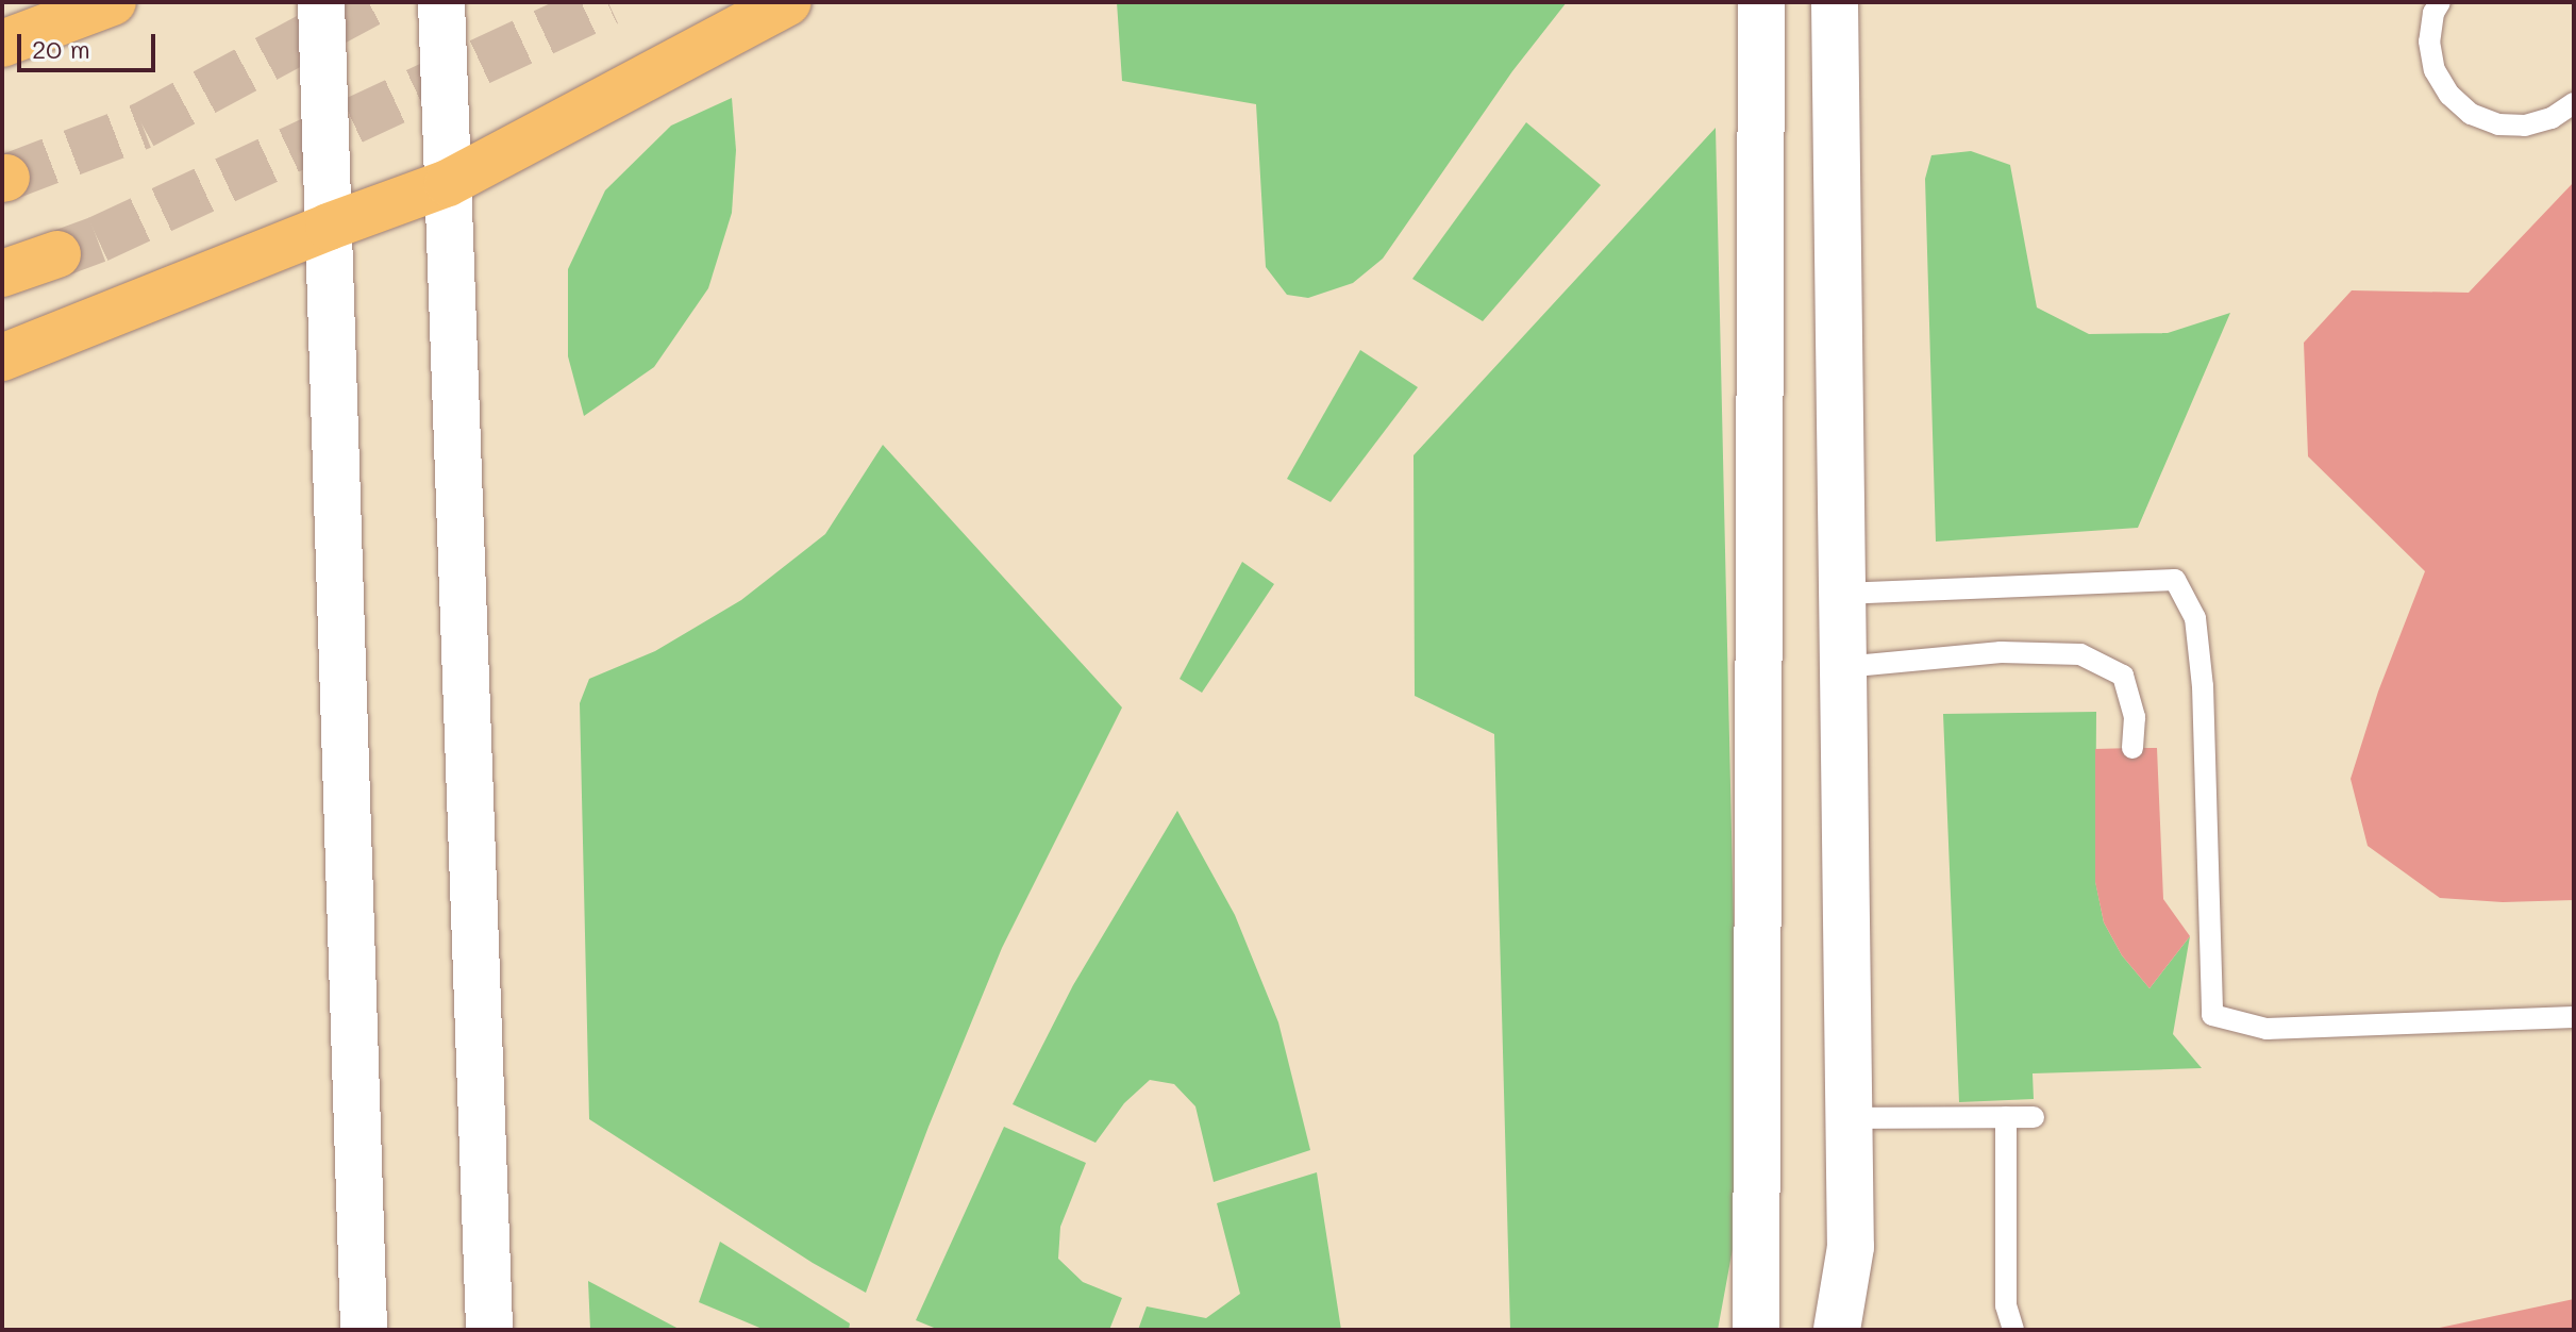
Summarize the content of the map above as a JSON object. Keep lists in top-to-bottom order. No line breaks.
{"scale_bar":"20 m"}
